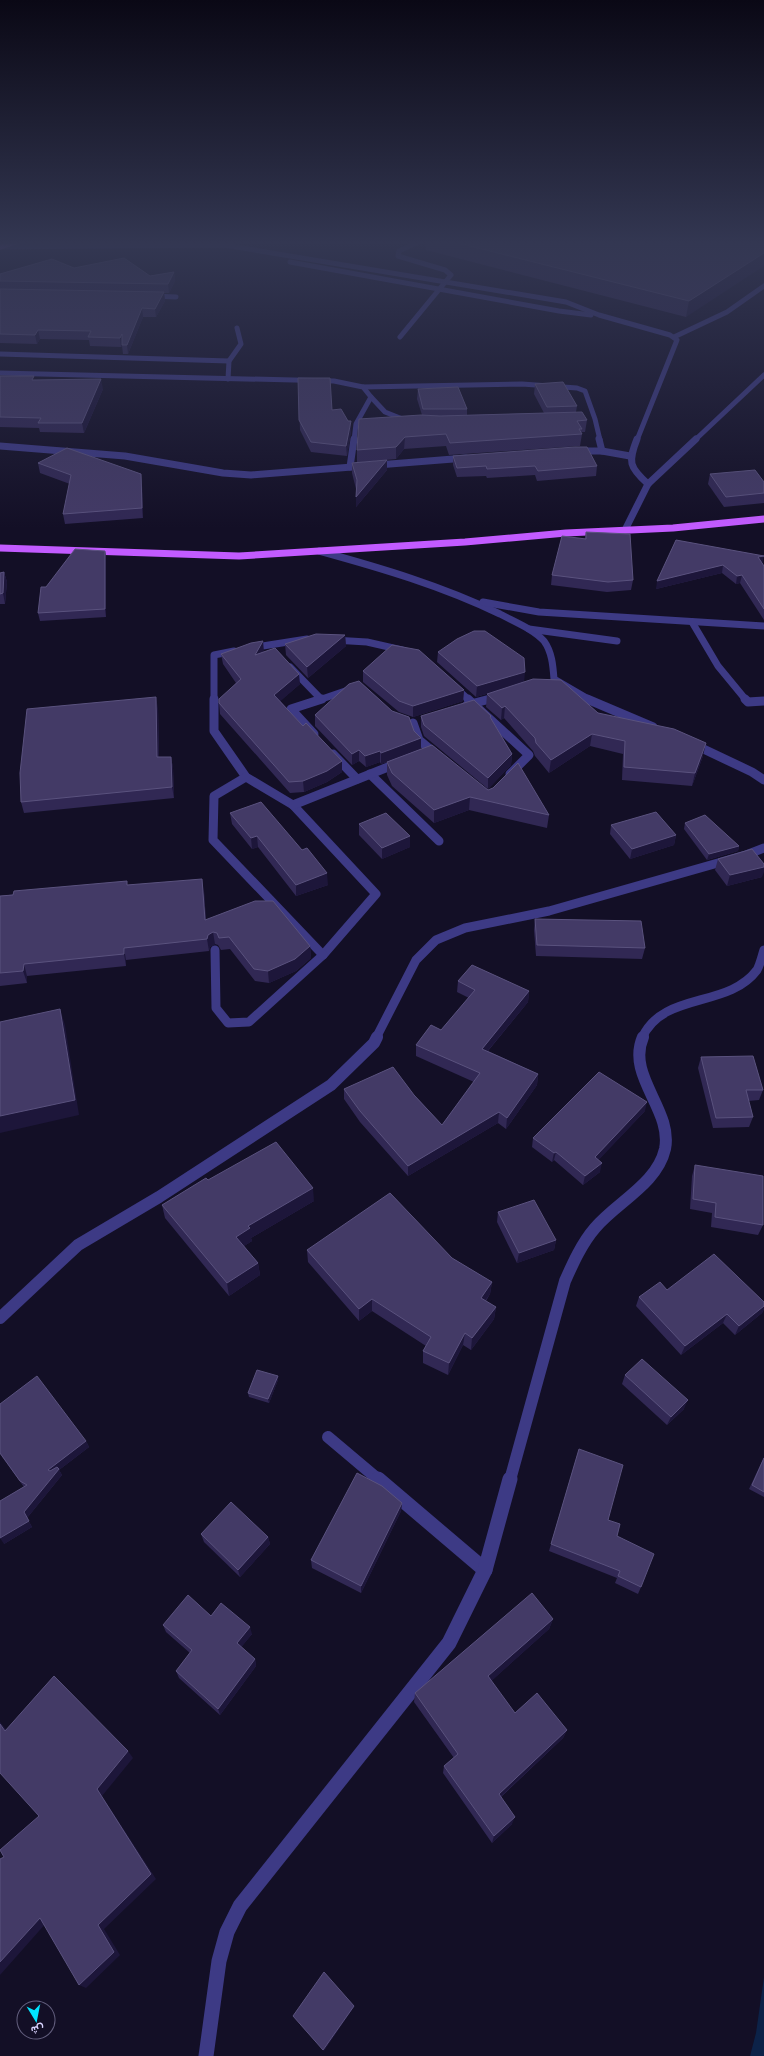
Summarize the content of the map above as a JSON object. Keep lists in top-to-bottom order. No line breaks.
{"north":"bottom"}
